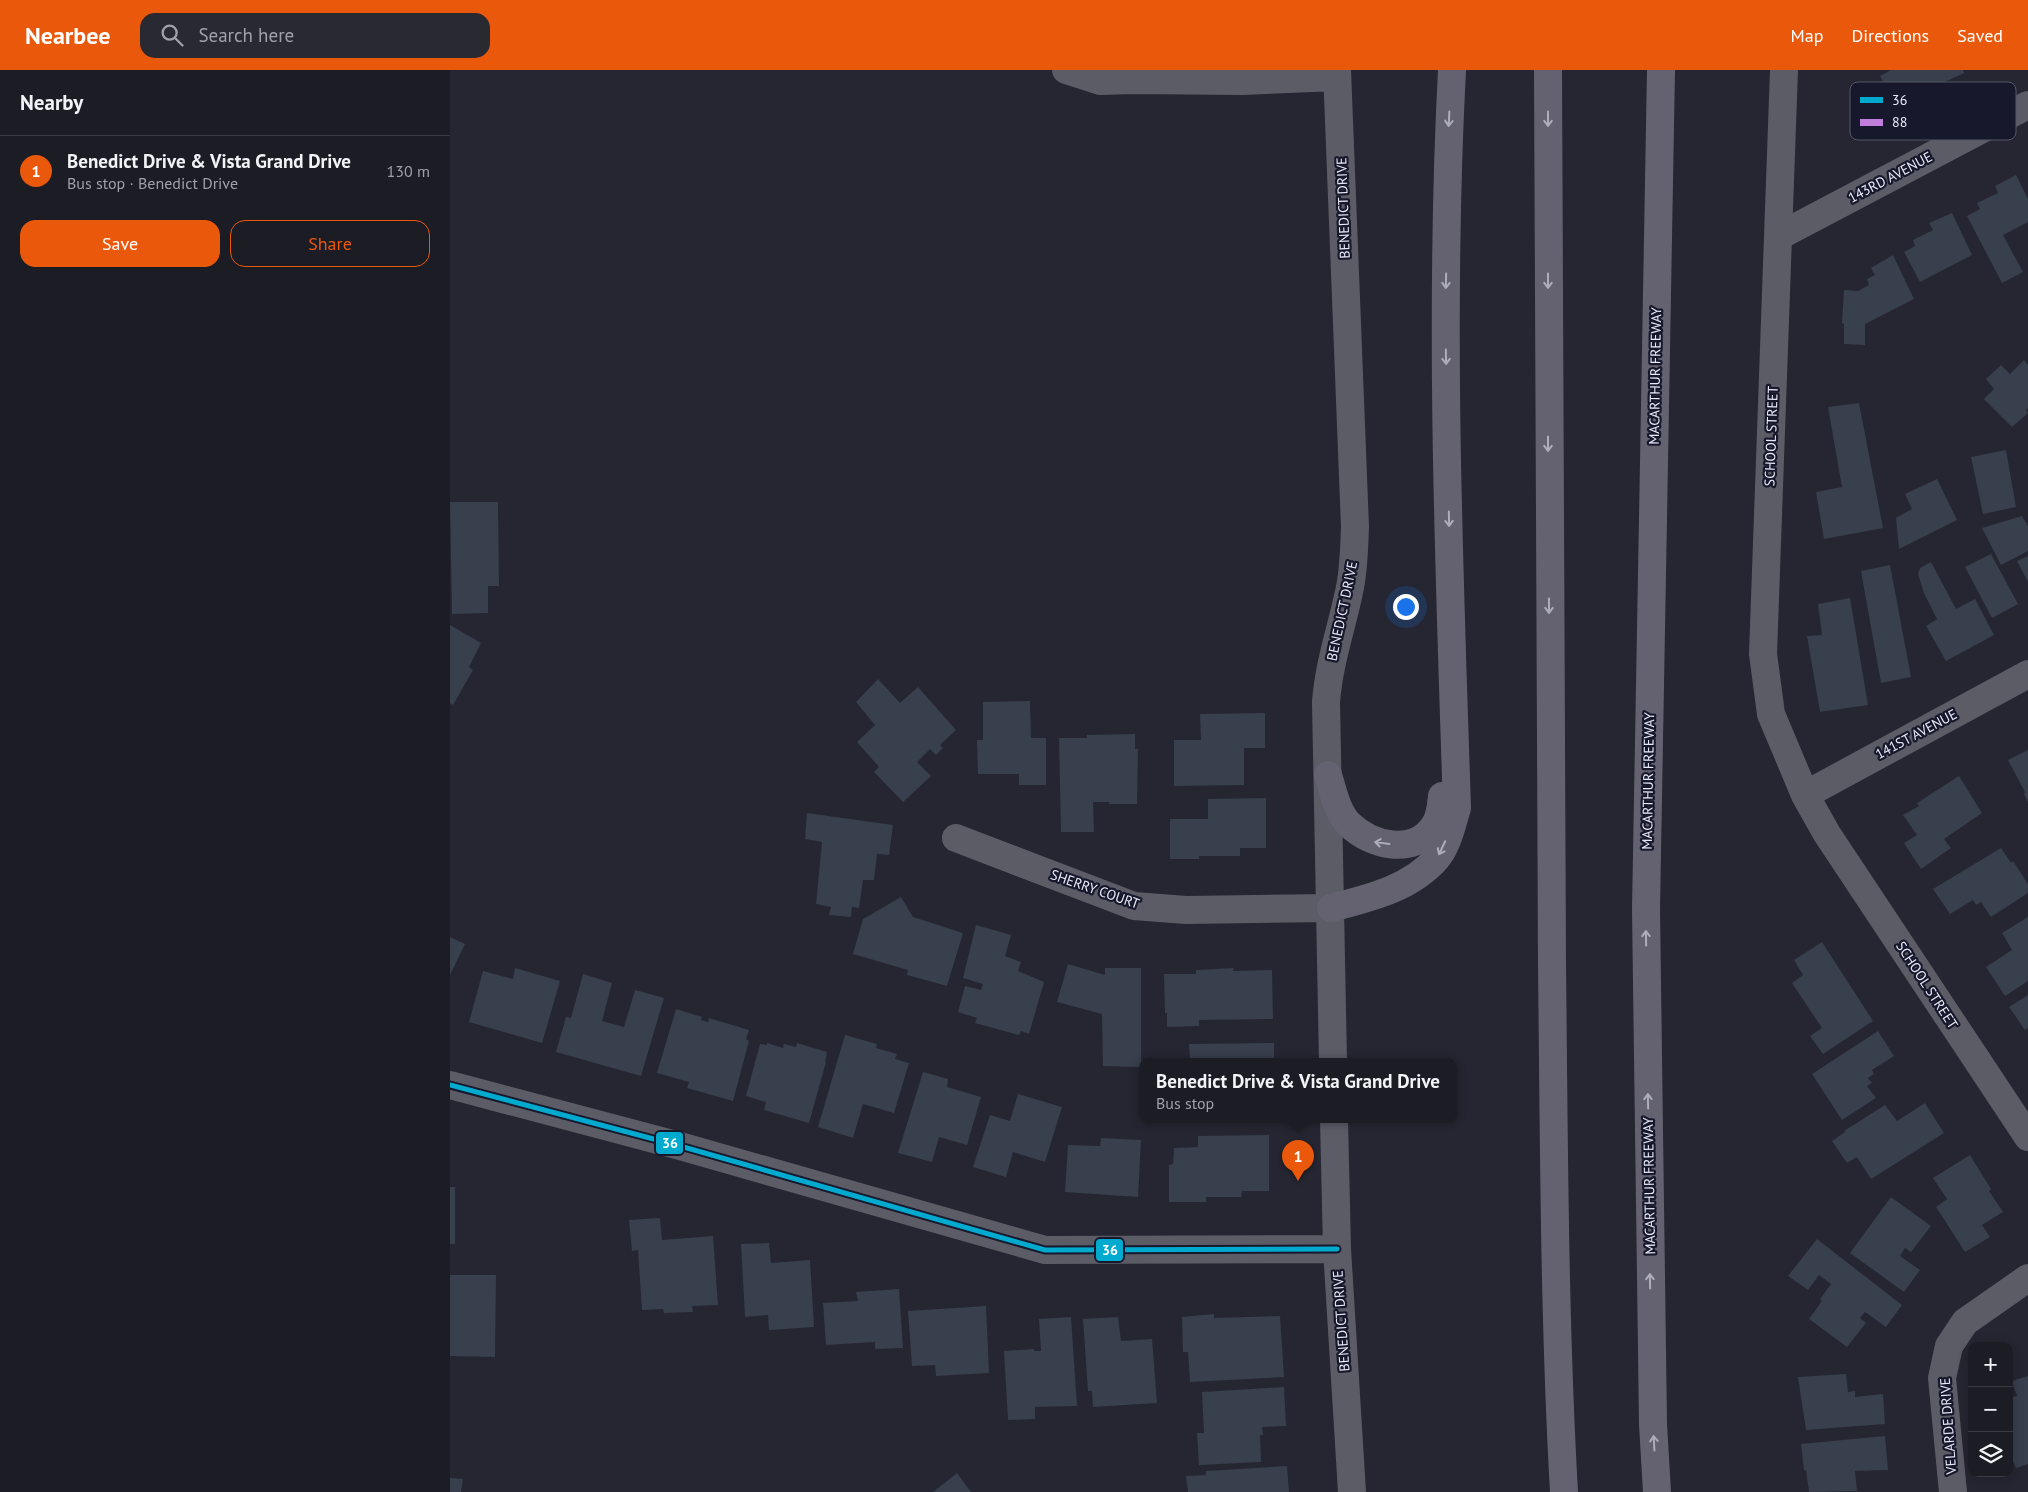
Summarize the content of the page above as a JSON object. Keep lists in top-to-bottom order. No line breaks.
{"streets":{"highway":["MACARTHUR FREEWAY"],"street":["143RD AVENUE","BENEDICT DRIVE","SCHOOL STREET","141ST AVENUE","SHERRY COURT","VELARDE DRIVE"]},"crossings":[["143RD AVENUE","SCHOOL STREET"],["BENEDICT DRIVE","SHERRY COURT"],["SCHOOL STREET","141ST AVENUE"]],"lines":["transit line 36"],"legend":["36","88"],"page":{"header":"Nearbee","search":"Search here","nav":["Map","Directions","Saved"],"heading":"Nearby","list":[{"mark":"1","name":"Benedict Drive & Vista Grand Drive","note":"Bus stop · Benedict Drive","value":"130 m"}],"buttons":["Save","Share"],"popup":["Benedict Drive & Vista Grand Drive","Bus stop"],"pins":"1","map_buttons":["+","−"]}}
